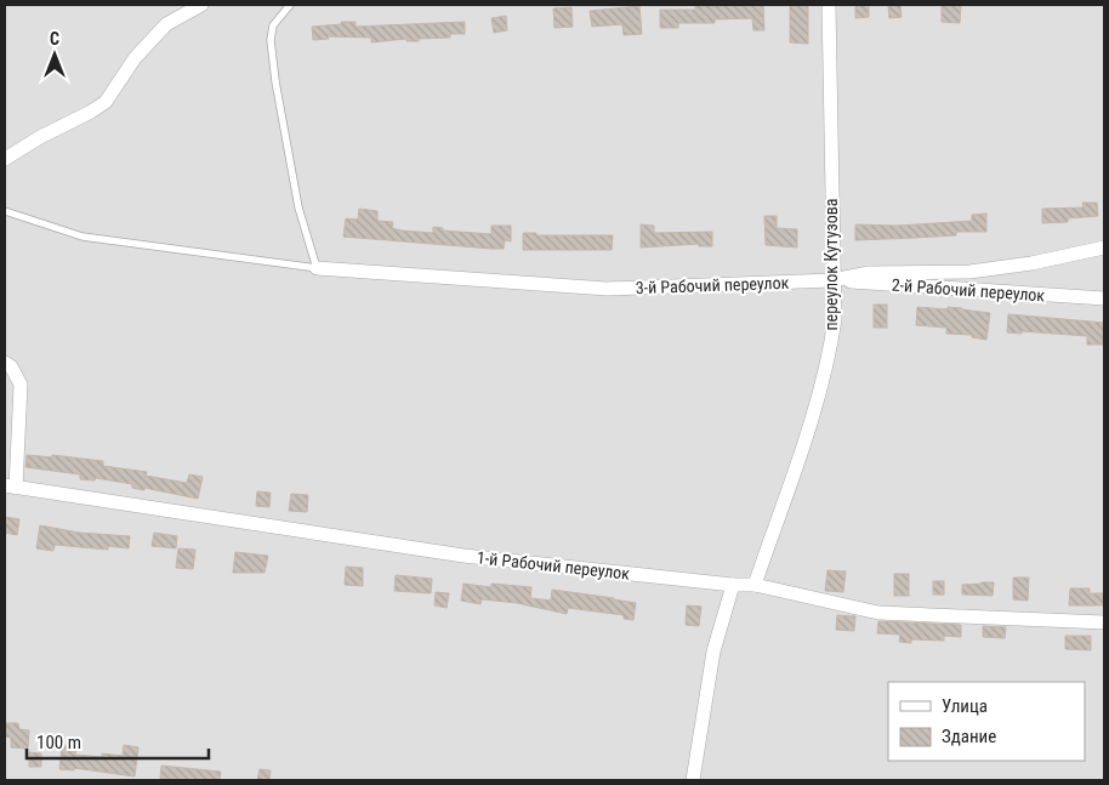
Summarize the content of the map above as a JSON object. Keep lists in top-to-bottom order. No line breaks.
{"streets":{"street":["переулок Кутузова","3-й Рабочий переулок","2-й Рабочий переулок","1-й Рабочий переулок"]},"crossings":[["переулок Кутузова","3-й Рабочий переулок"],["переулок Кутузова","2-й Рабочий переулок"],["переулок Кутузова","1-й Рабочий переулок"],["3-й Рабочий переулок","2-й Рабочий переулок"]],"legend":["Улица","Здание"],"scale_bar":"100 m","north":"top"}
